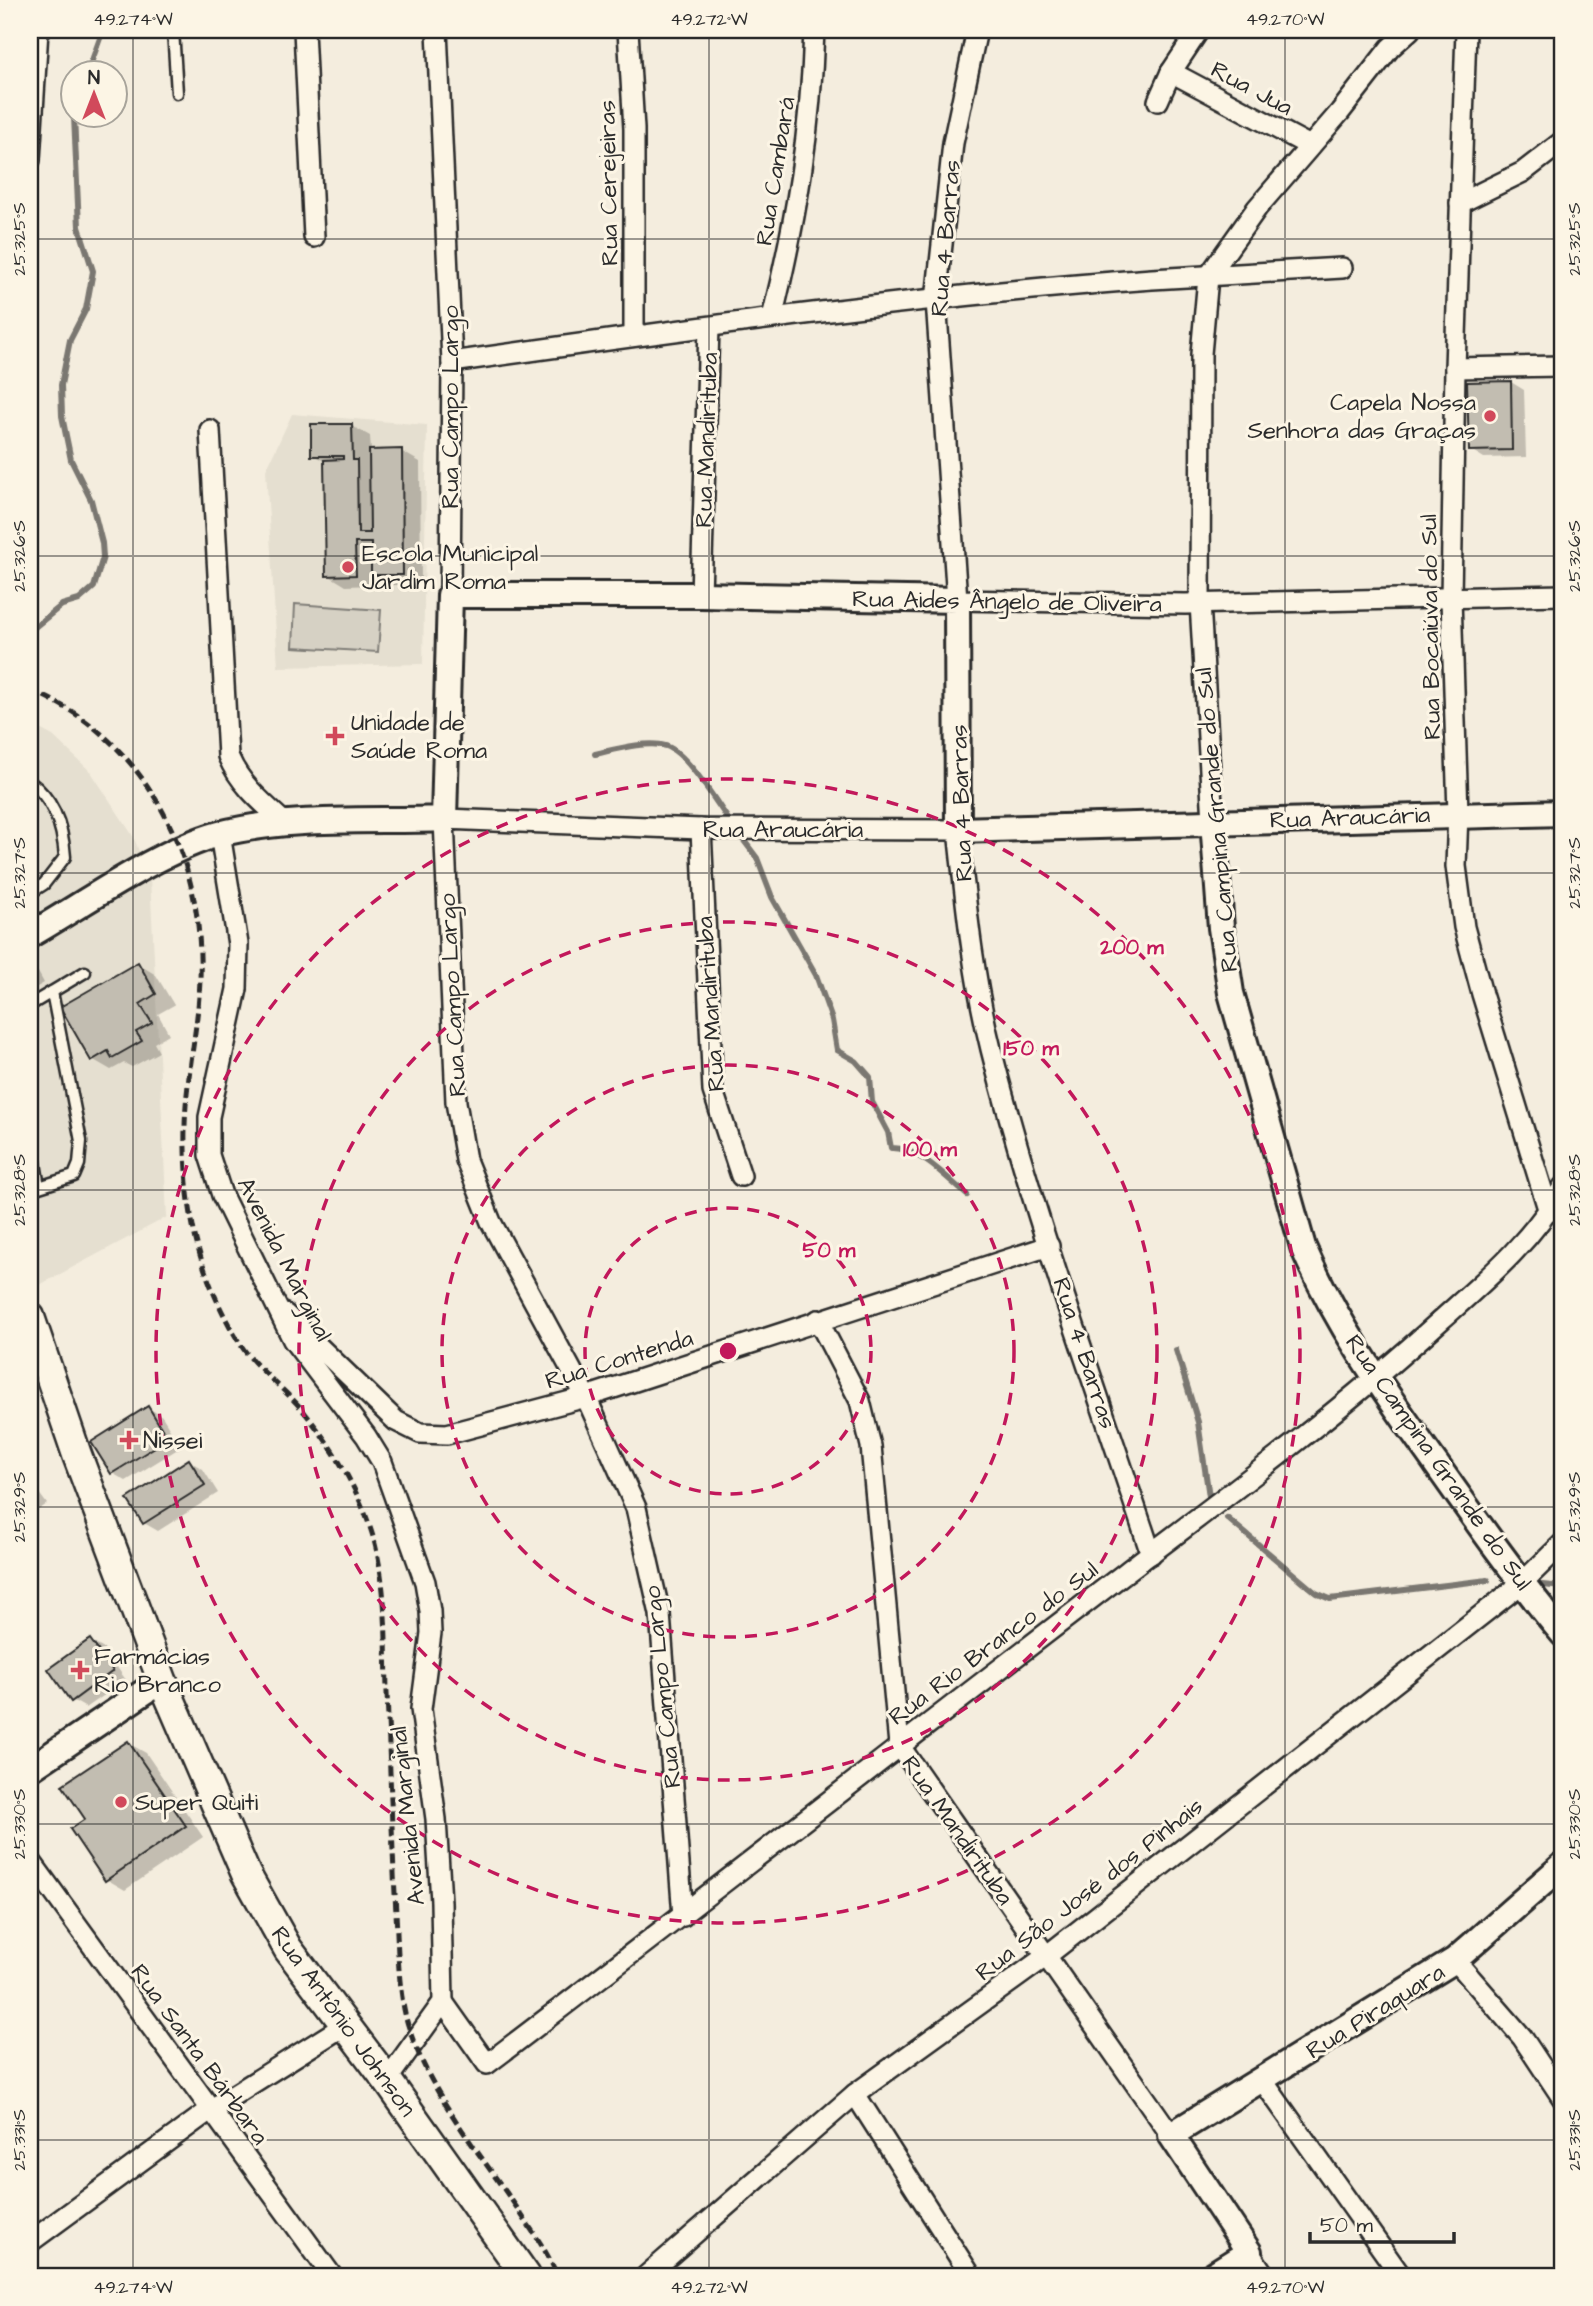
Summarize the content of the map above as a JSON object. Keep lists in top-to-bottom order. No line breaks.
{"streets":{"main road":["Rua Antônio Johnson"],"street":["Rua Jua","Rua Cambará","Rua Cerejeiras","Rua 4 Barras","Rua Campo Largo","Rua Mandirituba","Rua Aides Ângelo de Oliveira","Rua Bocaiúva do Sul","Rua Araucária","Rua Campina Grande do Sul","Avenida Marginal","Rua Contenda","Rua Rio Branco do Sul","Rua São José dos Pinhais","Rua Piraquara","Rua Santa Bárbara"]},"crossings":[["Rua 4 Barras","Rua Aides Ângelo de Oliveira"],["Rua 4 Barras","Rua Araucária"],["Rua 4 Barras","Rua Contenda"],["Rua 4 Barras","Rua Rio Branco do Sul"],["Rua Campo Largo","Rua Aides Ângelo de Oliveira"],["Rua Campo Largo","Rua Araucária"],["Rua Campo Largo","Rua Contenda"],["Rua Campo Largo","Rua Rio Branco do Sul"],["Rua Mandirituba","Rua Aides Ângelo de Oliveira"],["Rua Mandirituba","Rua Araucária"],["Rua Mandirituba","Rua Contenda"],["Rua Mandirituba","Rua Rio Branco do Sul"],["Rua Mandirituba","Rua São José dos Pinhais"],["Rua Mandirituba","Rua Piraquara"],["Rua Aides Ângelo de Oliveira","Rua Bocaiúva do Sul"],["Rua Aides Ângelo de Oliveira","Rua Campina Grande do Sul"],["Rua Bocaiúva do Sul","Rua Araucária"],["Rua Bocaiúva do Sul","Rua Rio Branco do Sul"],["Rua Araucária","Rua Campina Grande do Sul"],["Rua Araucária","Avenida Marginal"],["Rua Campina Grande do Sul","Rua Rio Branco do Sul"],["Rua Campina Grande do Sul","Rua São José dos Pinhais"],["Avenida Marginal","Rua Contenda"],["Avenida Marginal","Rua Rio Branco do Sul"]],"places":{"other":["Capela Nossa Senhora das Graças","Escola Municipal Jardim Roma","Super Quiti"],"health":["Unidade de Saúde Roma","Nissei","Farmácias Rio Branco"]},"scale_bar":"50 m","north":"top","coordinates":["49.274°W","49.272°W","49.270°W","25.325°S","25.326°S","25.327°S","25.328°S","25.329°S","25.330°S","25.331°S"],"rings":["200 m","150 m","100 m","50 m"]}
